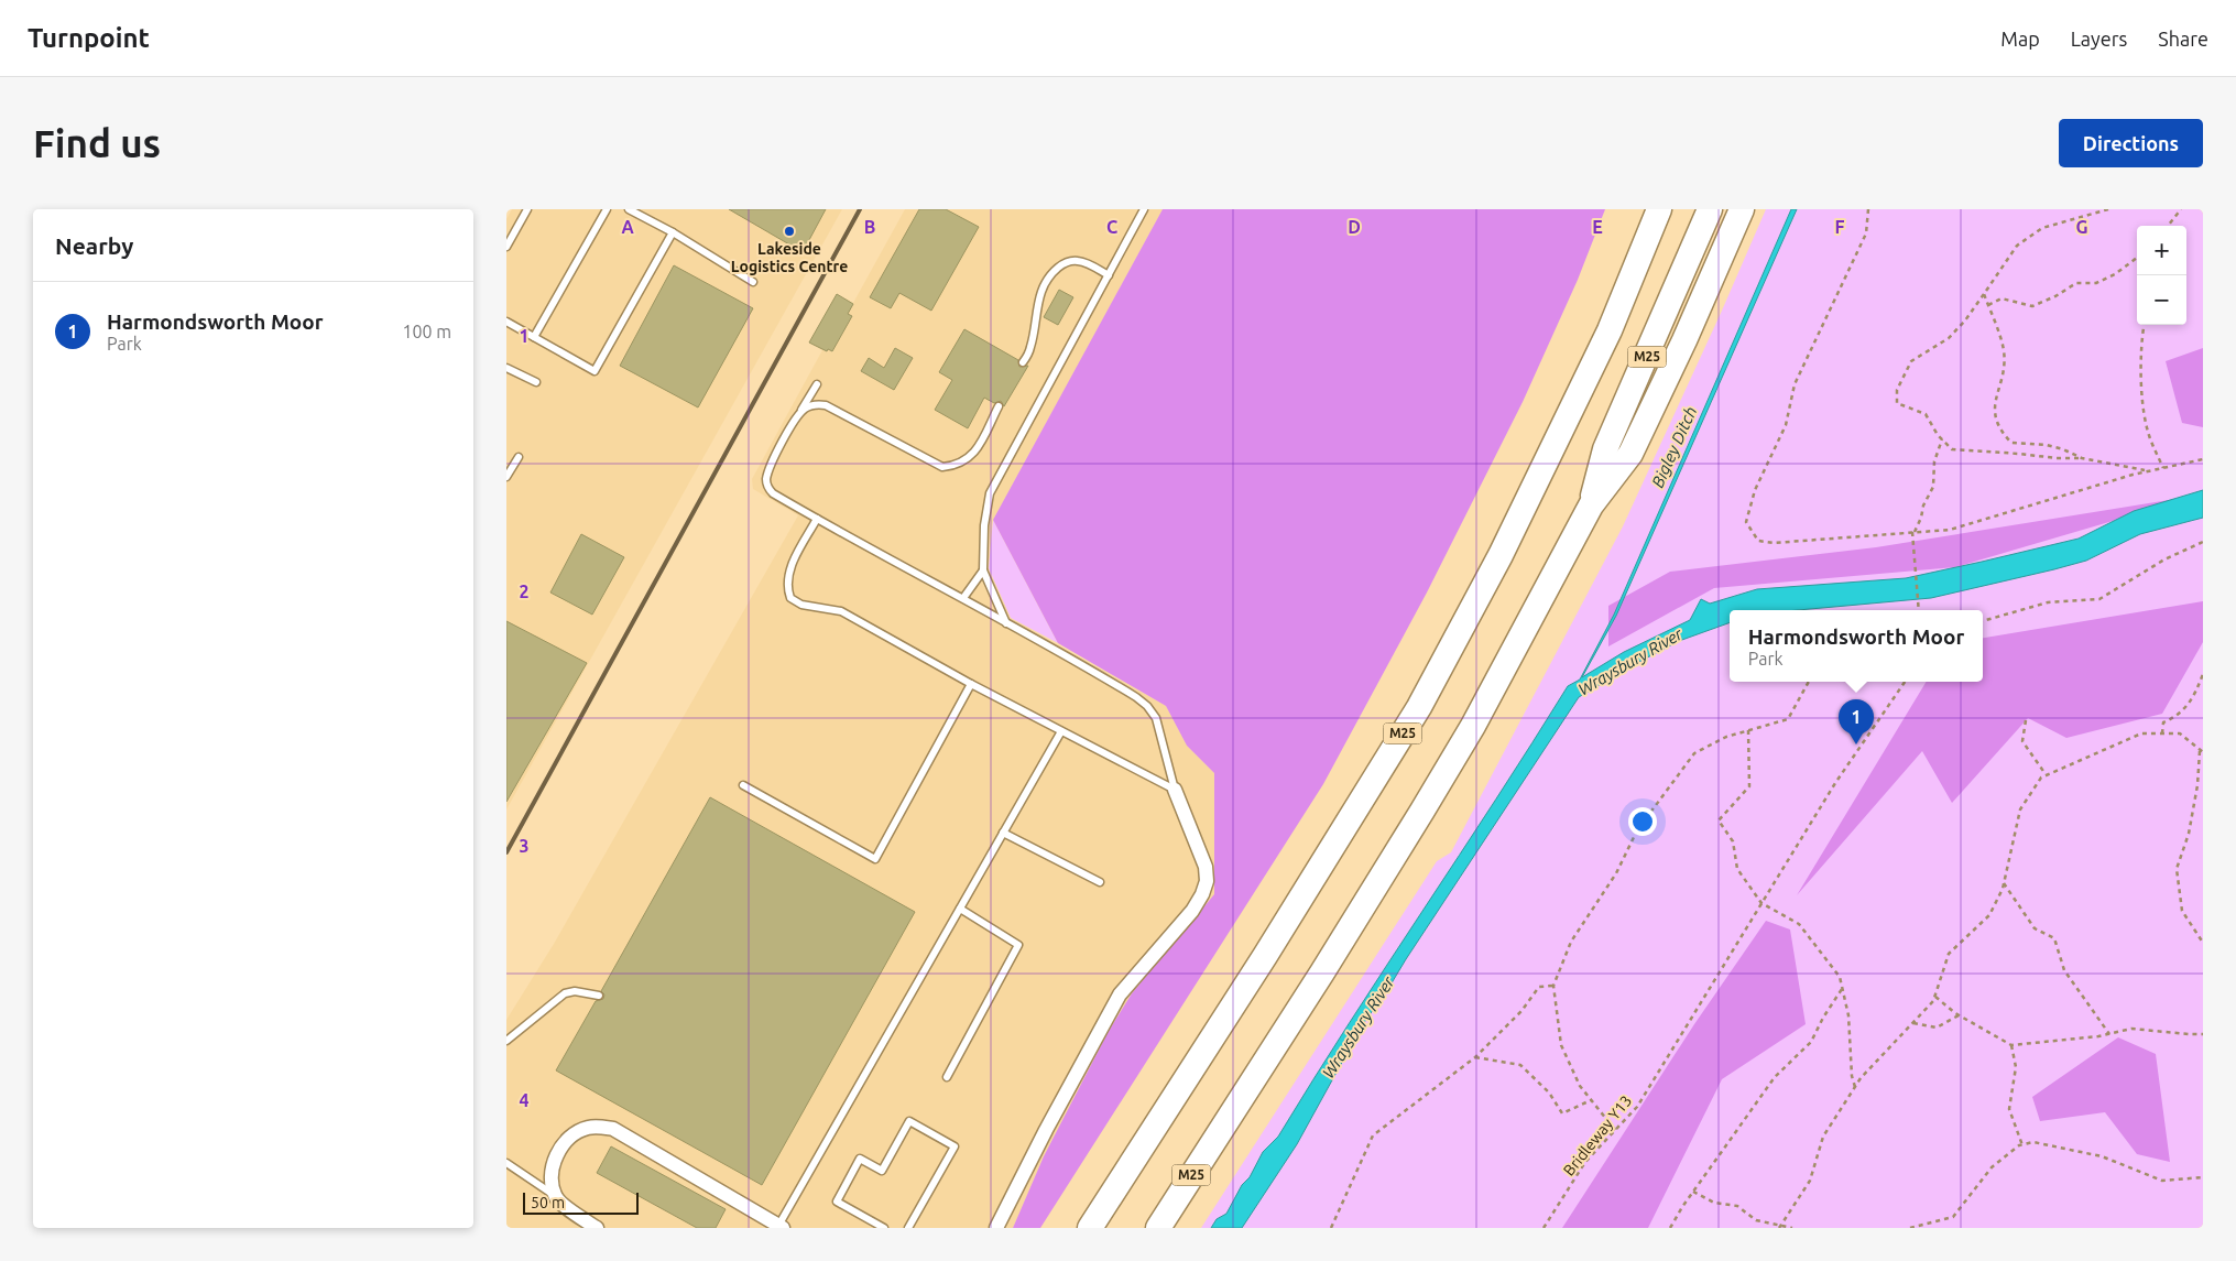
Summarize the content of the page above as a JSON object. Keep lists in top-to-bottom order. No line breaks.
{"streets":{"highway":["M25"],"path":["Bridleway Y13"]},"water":["Bigley Ditch","Wraysbury River"],"places":["Lakeside Logistics Centre"],"scale_bar":"50 m","page":{"header":"Turnpoint","nav":["Map","Layers","Share"],"buttons":"Directions","title":"Find us","heading":"Nearby","map_buttons":["+","−"],"list":[{"mark":"1","name":"Harmondsworth Moor","note":"Park","value":"100 m"}],"popup":["Harmondsworth Moor","Park"],"pins":"1","scale":"50 m"},"grid":{"columns":["A","B","C","D","E","F","G"],"rows":["1","2","3","4"]}}
